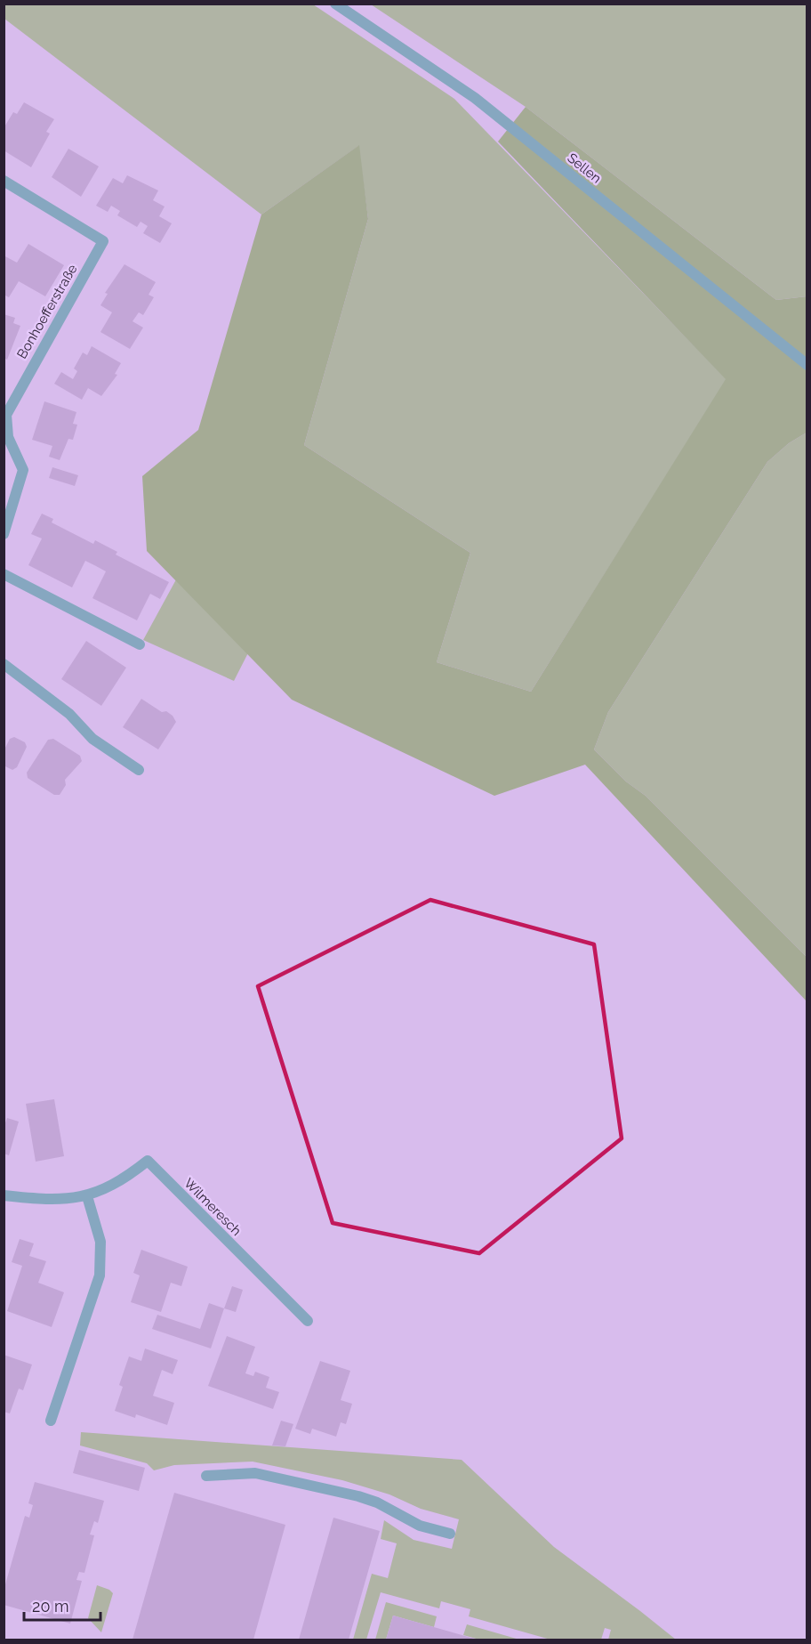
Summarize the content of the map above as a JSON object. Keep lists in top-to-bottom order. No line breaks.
{"streets":{"street":["Sellen","Bonhoefferstraße","Wilmeresch"]},"scale_bar":"20 m"}
